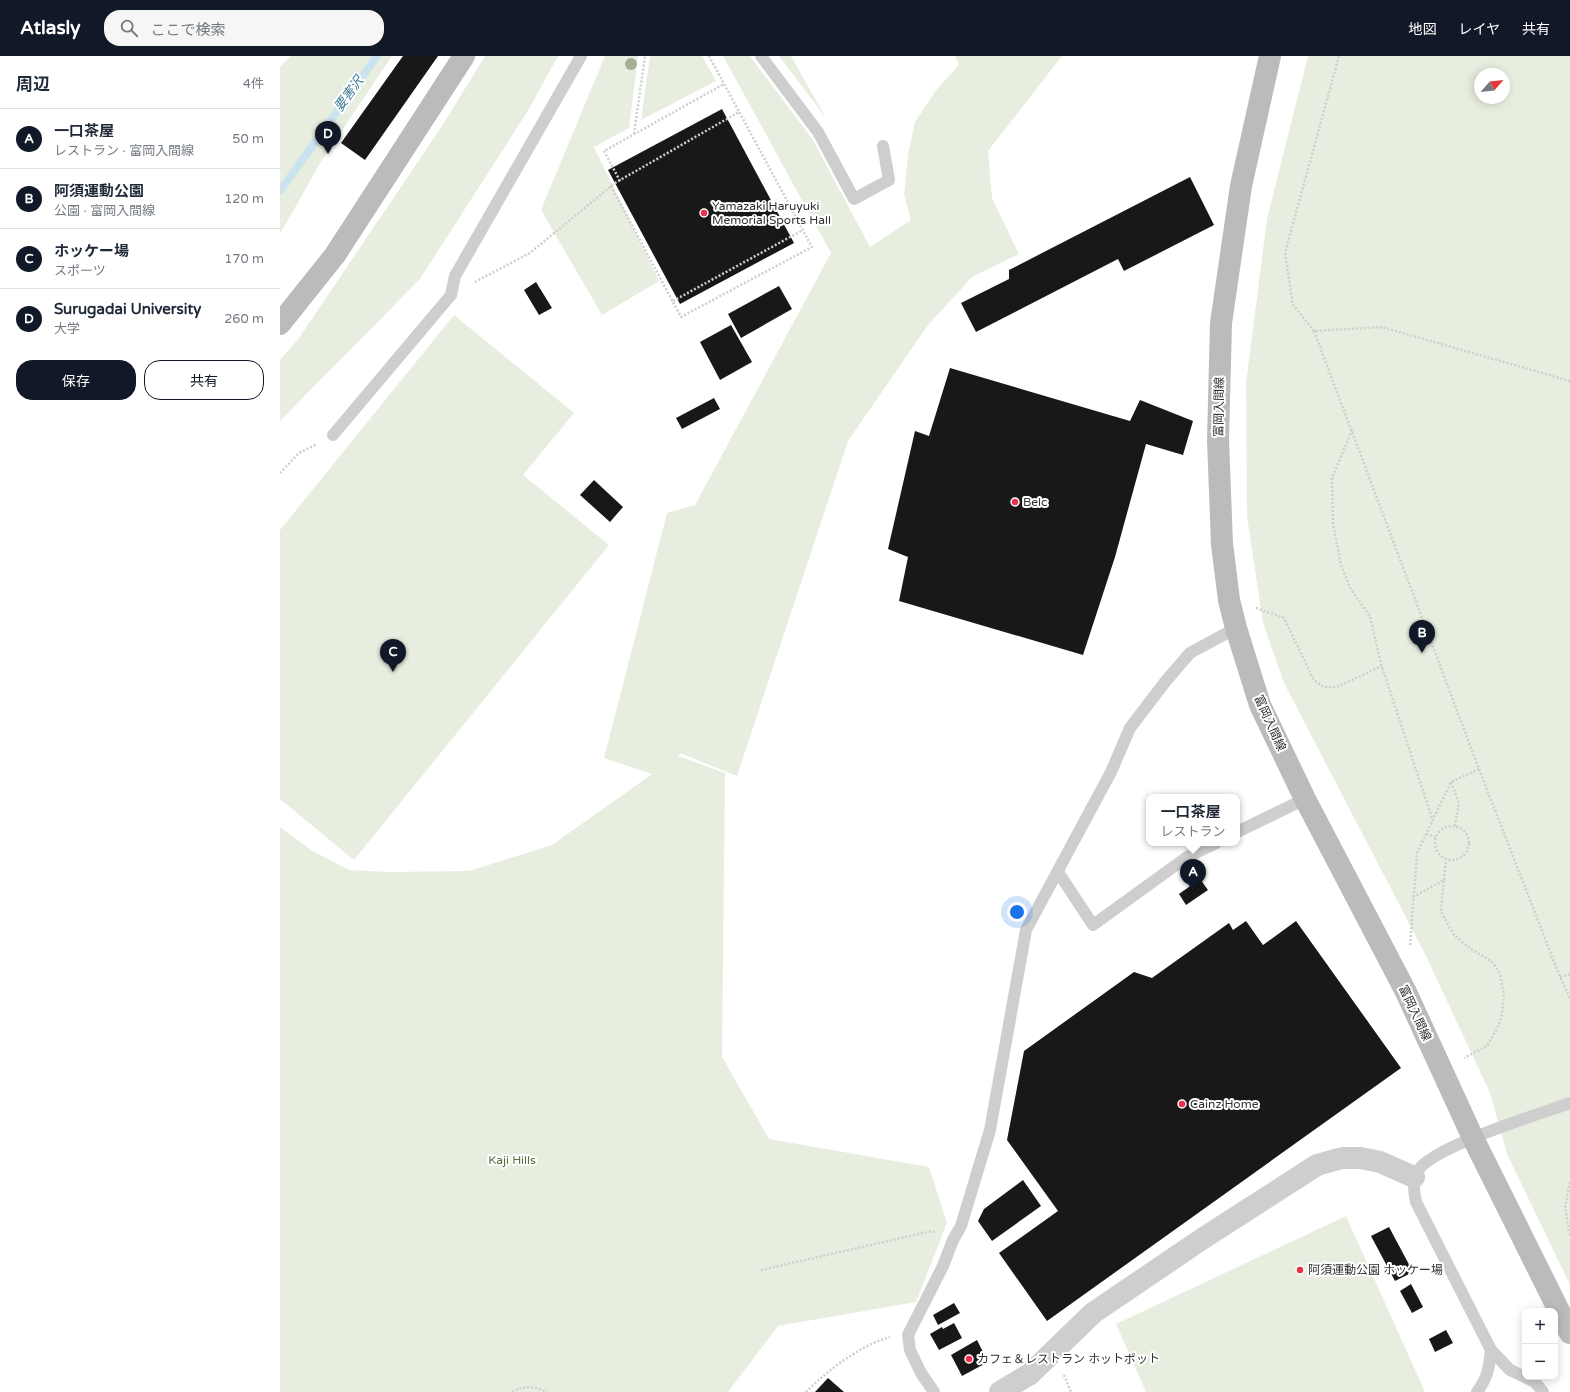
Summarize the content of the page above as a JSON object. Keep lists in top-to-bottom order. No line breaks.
{"streets":{"main road":["富岡入間線"]},"water":["要害沢"],"parks":["Kaji Hills"],"places":["Yamazaki Haruyuki Memorial Sports Hall","Belc","Cainz Home","阿須運動公園 ホッケー場","カフェ＆レストラン ホットポット"],"north":"top right","page":{"header":"Atlasly","search":"ここで検索","nav":["地図","レイヤ","共有"],"heading":["周辺","4件"],"list":[{"mark":"A","name":"一口茶屋","note":"レストラン · 富岡入間線","value":"50 m"},{"mark":"B","name":"阿須運動公園","note":"公園 · 富岡入間線","value":"120 m"},{"mark":"C","name":"ホッケー場","note":"スポーツ","value":"170 m"},{"mark":"D","name":"Surugadai University","note":"大学","value":"260 m"}],"pins":["D","B","C","A"],"buttons":["保存","共有"],"popup":["一口茶屋","レストラン"],"map_buttons":["+","−"]}}
